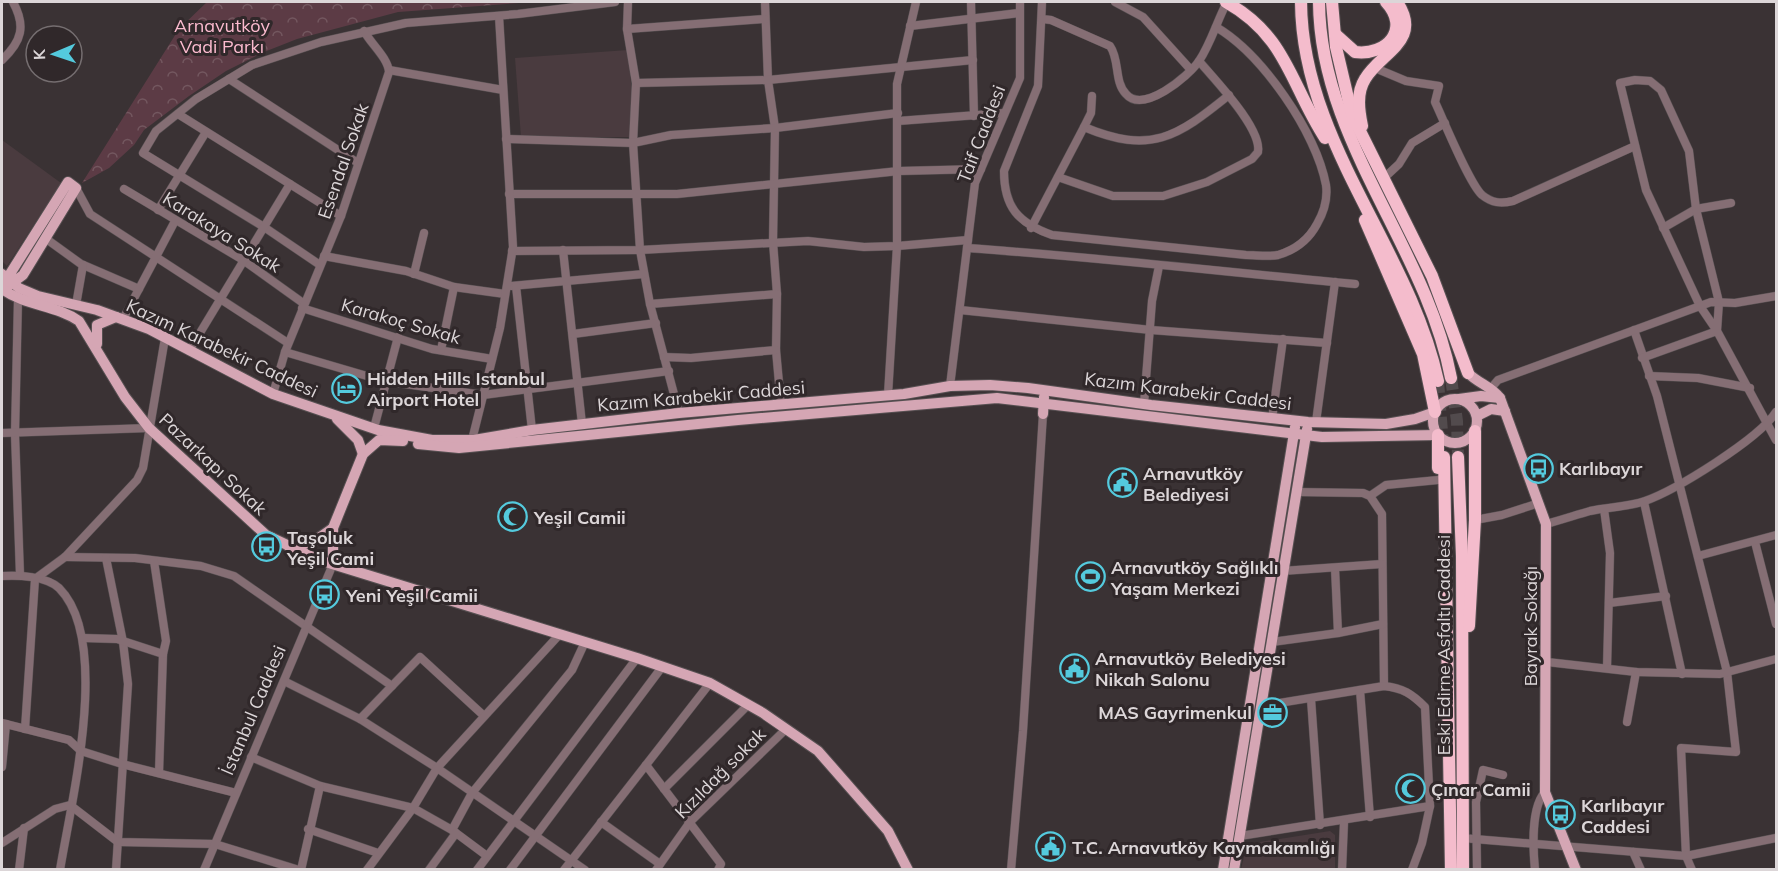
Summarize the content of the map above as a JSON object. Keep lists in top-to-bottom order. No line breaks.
{"streets":{"highway":["Eski Edirne Asfaltı Caddesi"],"main road":["Kazım Karabekir Caddesi","Pazarkapı Sokak","Bayrak Sokağı"],"street":["Taif Caddesi","Esendal Sokak","Karakaya Sokak","Karakoç Sokak","İstanbul Caddesi","Kızıldağ sokak"]},"crossings":[["Taif Caddesi","Kazım Karabekir Caddesi"],["Esendal Sokak","Karakaya Sokak"],["Esendal Sokak","Karakoç Sokak"],["Esendal Sokak","Kazım Karabekir Caddesi"],["Karakaya Sokak","Karakoç Sokak"],["Pazarkapı Sokak","İstanbul Caddesi"],["Pazarkapı Sokak","Kızıldağ sokak"]],"parks":["Arnavutköy Vadi Parkı"],"places":{"hotel":["Hidden Hills Istanbul Airport Hotel"],"bus stop":["Karlıbayır","Taşoluk Yeşil Cami","Yeni Yeşil Camii","Karlıbayır Caddesi"],"public building":["Arnavutköy Belediyesi","Arnavutköy Belediyesi Nikah Salonu","T.C. Arnavutköy Kaymakamlığı"],"mosque":["Yeşil Camii","Çınar Camii"],"sports":["Arnavutköy Sağlıklı Yaşam Merkezi"],"office":["MAS Gayrimenkul"]},"north":"left"}
